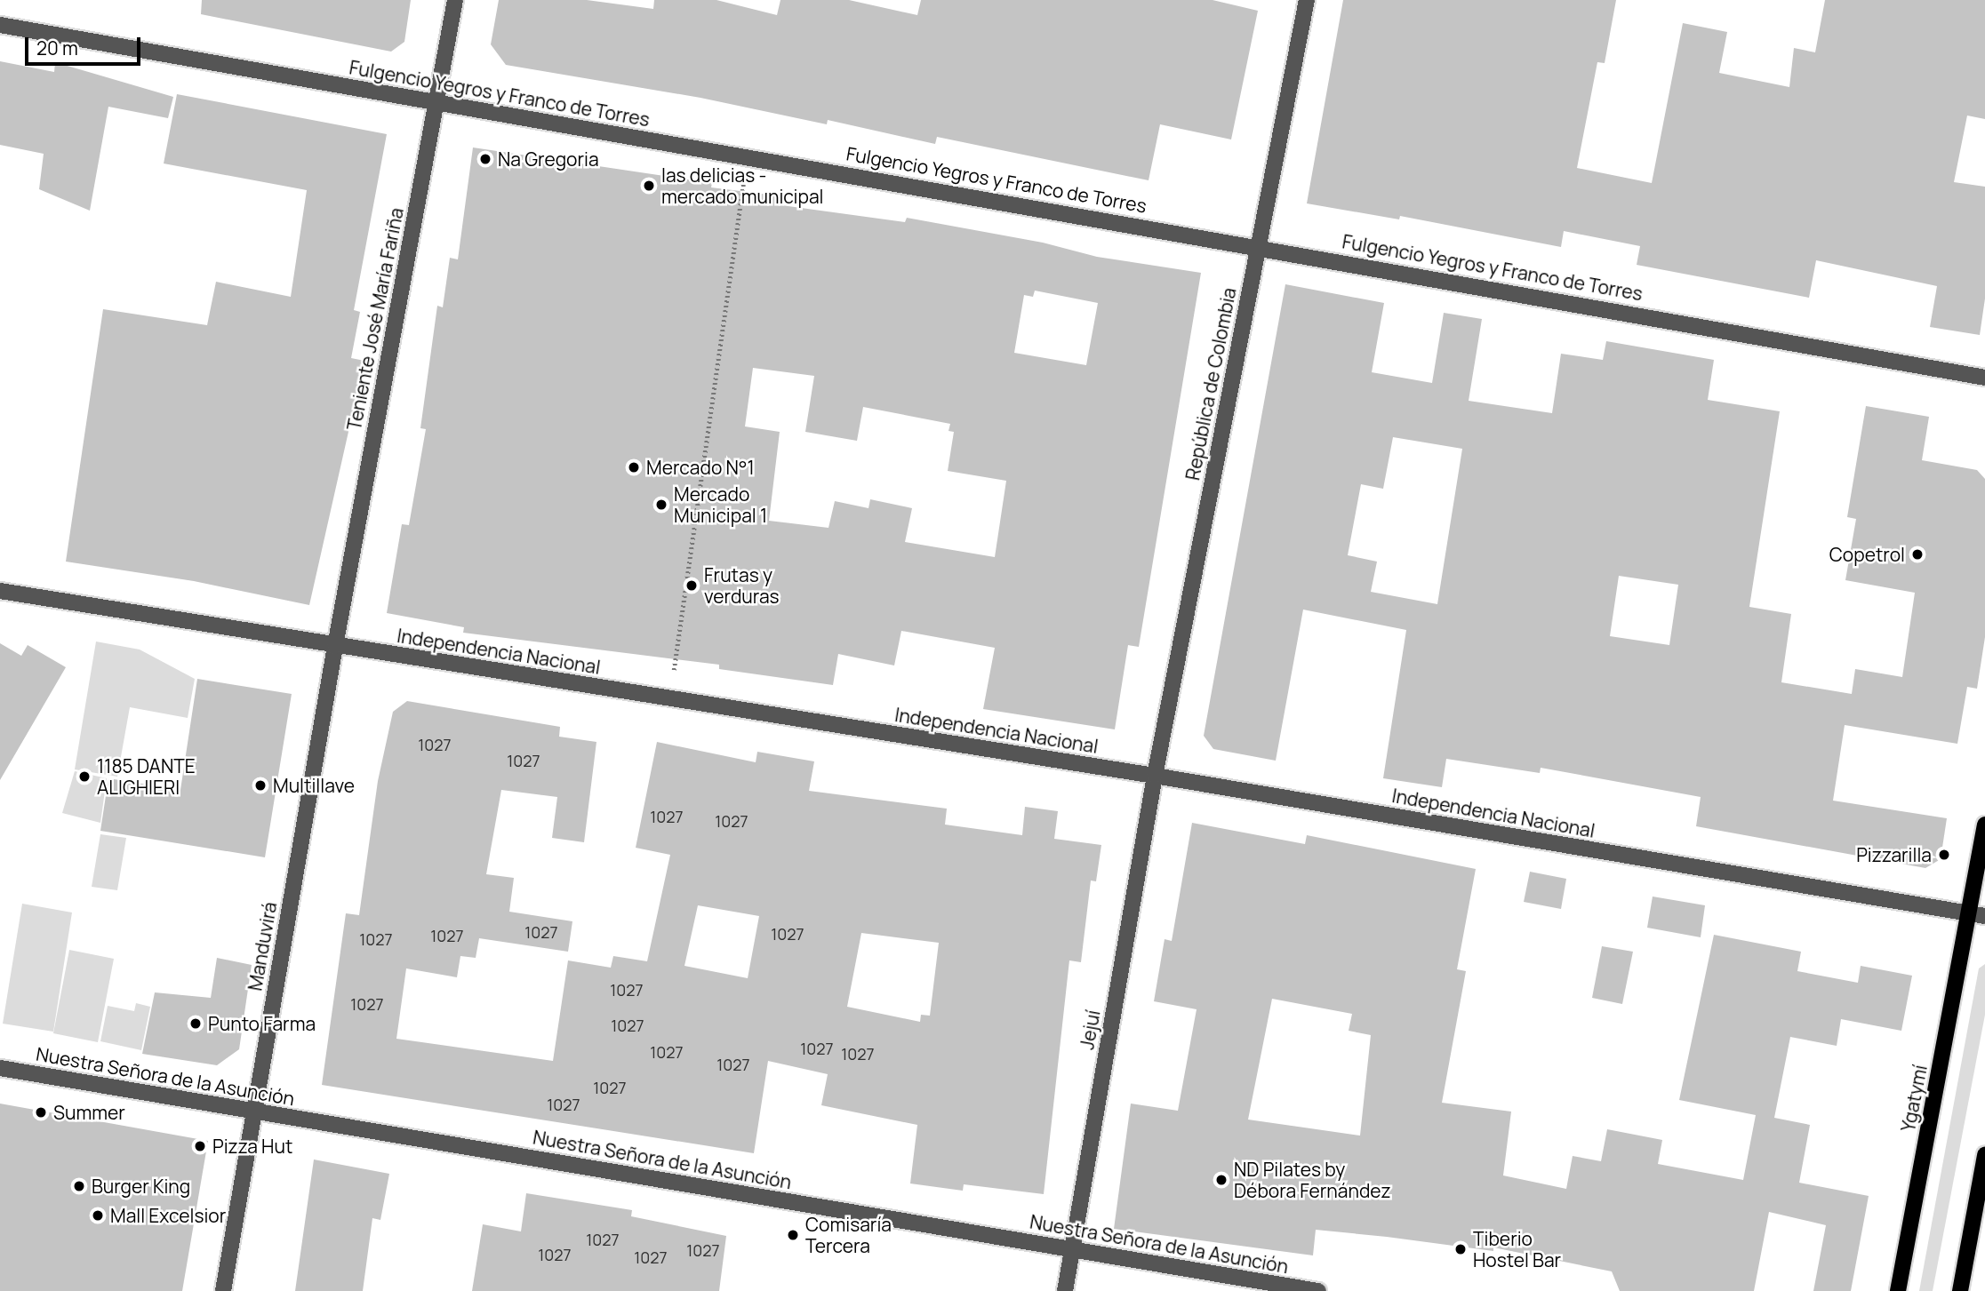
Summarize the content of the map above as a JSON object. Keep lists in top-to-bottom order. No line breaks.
{"streets":{"main road":["Ygatymí"],"street":["Fulgencio Yegros y Franco de Torres","Teniente José María Fariña","República de Colombia","Independencia Nacional","Manduvirá","Jejuí","Nuestra Señora de la Asunción"]},"crossings":[["Fulgencio Yegros y Franco de Torres","Teniente José María Fariña"],["Fulgencio Yegros y Franco de Torres","República de Colombia"],["Teniente José María Fariña","Independencia Nacional"],["Teniente José María Fariña","Manduvirá"],["República de Colombia","Independencia Nacional"],["República de Colombia","Jejuí"],["Independencia Nacional","Manduvirá"],["Independencia Nacional","Jejuí"],["Independencia Nacional","Ygatymí"],["Manduvirá","Nuestra Señora de la Asunción"],["Jejuí","Nuestra Señora de la Asunción"]],"places":["Na Gregoria","las delicias - mercado municipal","Mercado N°1","Mercado Municipal 1","Copetrol","Frutas y verduras","1185 DANTE ALIGHIERI","Multillave","Pizzarilla","Punto Farma","Summer","Pizza Hut","ND Pilates by Débora Fernández","Burger King","Mall Excelsior","Comisaría Tercera","Tiberio Hostel Bar"],"house_numbers":["1027","1027","1027","1027","1027","1027","1027","1027","1027","1027","1027","1027","1027","1027","1027","1027","1027","1027","1027","1027","1027"],"scale_bar":"20 m"}
